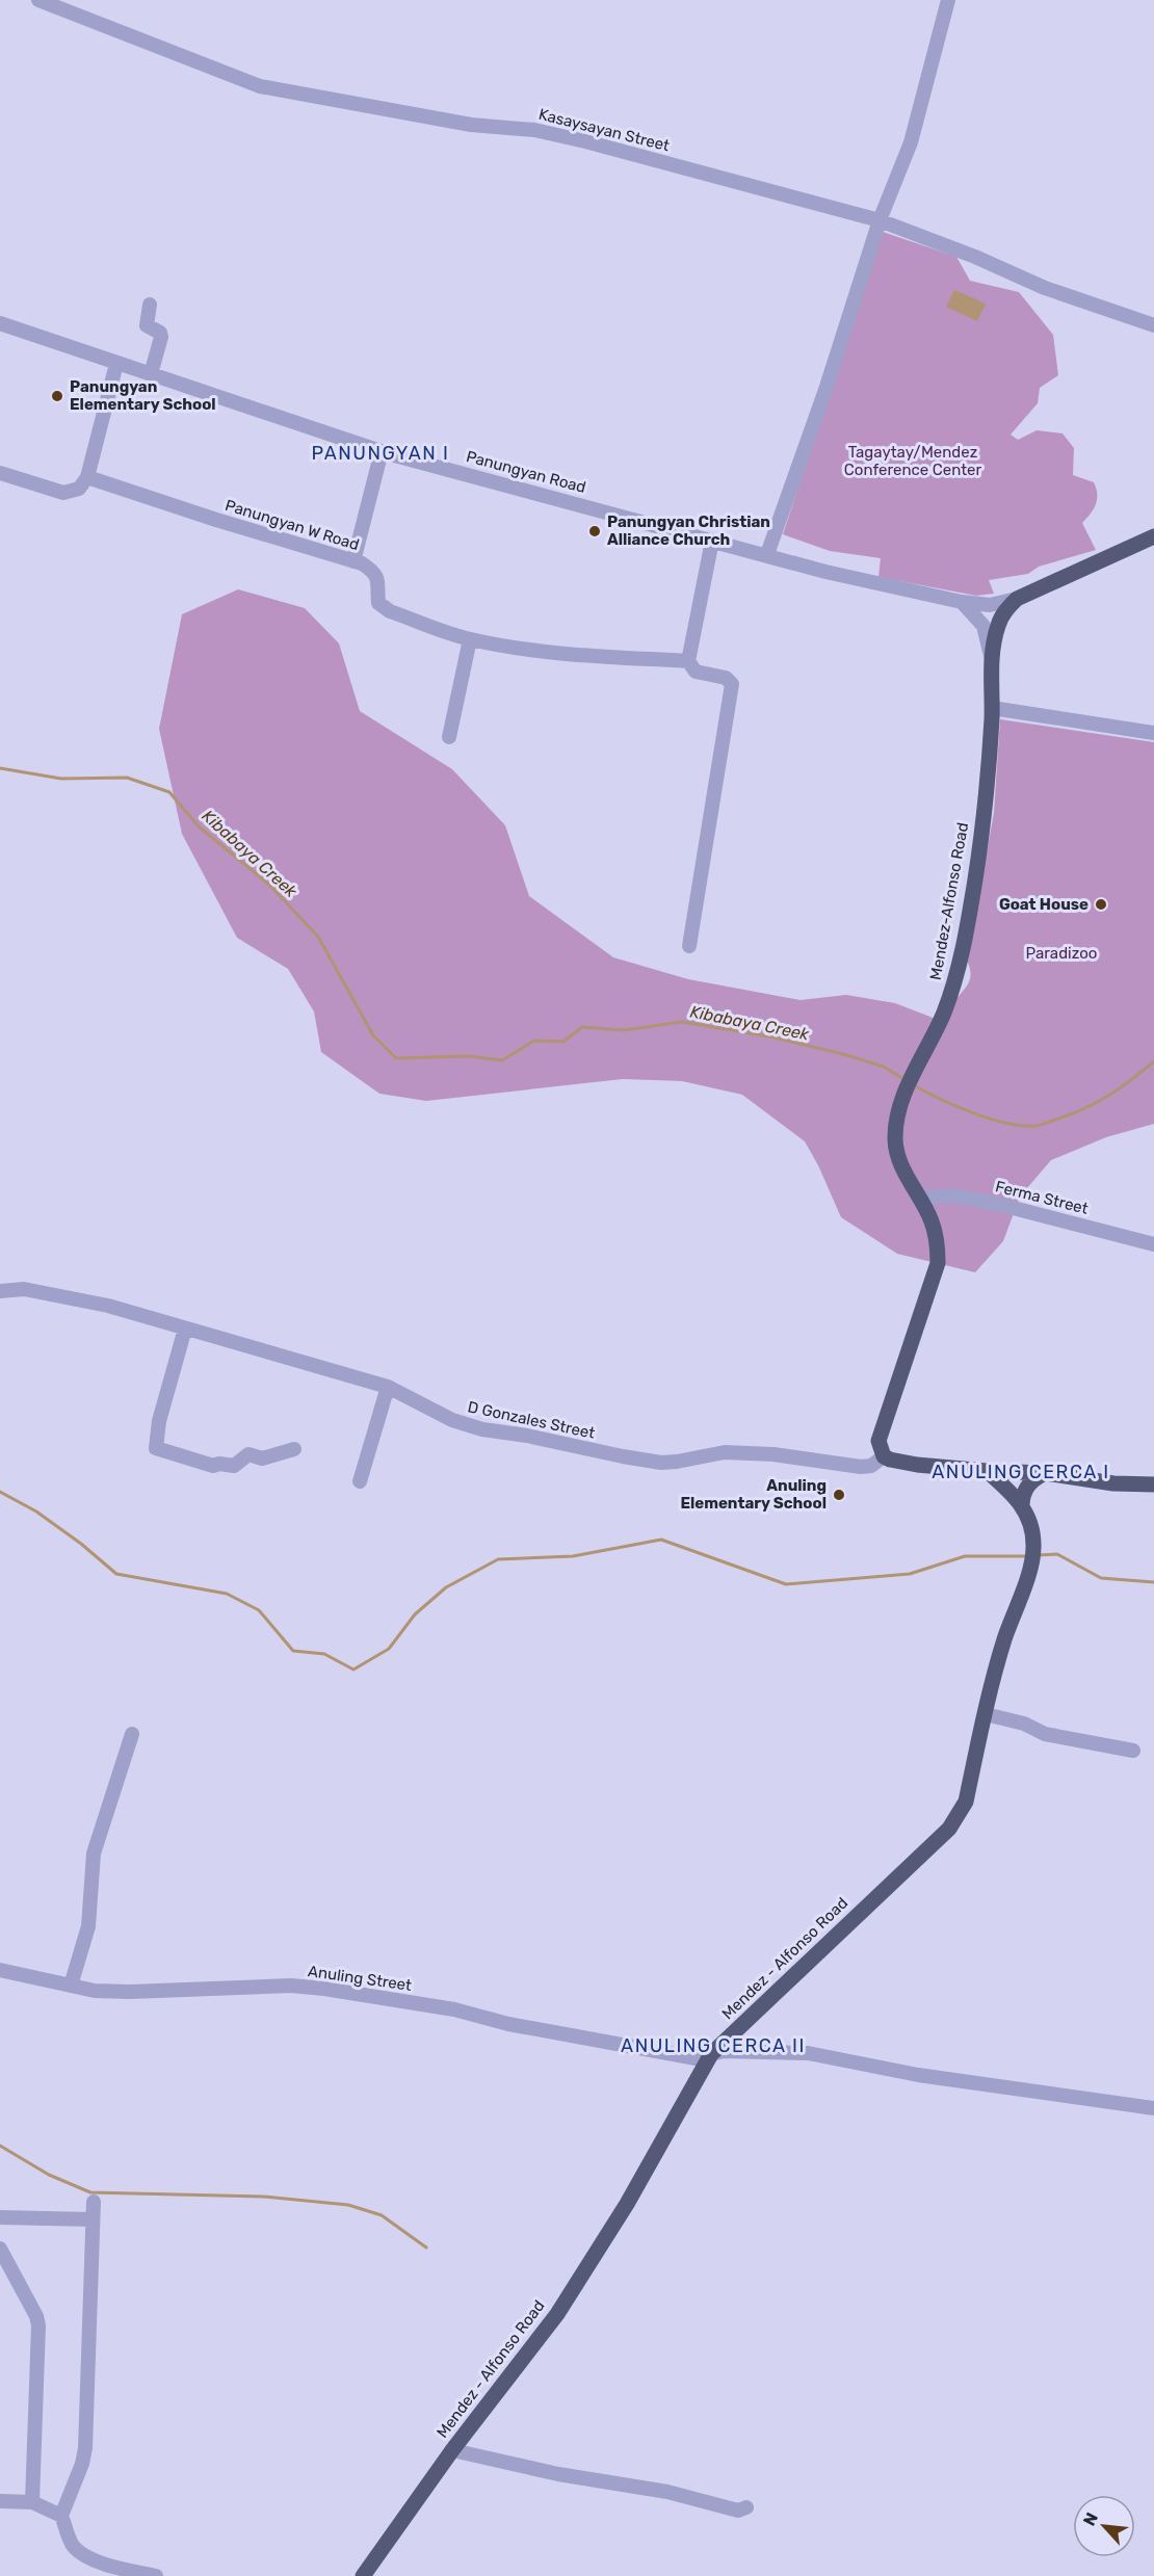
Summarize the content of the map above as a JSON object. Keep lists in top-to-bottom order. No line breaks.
{"streets":{"main road":["Mendez-Alfonso Road","Mendez - Alfonso Road"],"street":["Kasaysayan Street","Panungyan Road","Panungyan W Road","Ferma Street","D Gonzales Street","Anuling Street"]},"crossings":[["Panungyan Road","Mendez-Alfonso Road"],["Mendez-Alfonso Road","Ferma Street"],["Mendez-Alfonso Road","D Gonzales Street"],["Mendez - Alfonso Road","Anuling Street"]],"districts":["PANUNGYAN I","ANULING CERCA I","ANULING CERCA II"],"water":["Kibabaya Creek"],"parks":["Tagaytay/Mendez Conference Center","Paradizoo"],"places":["Panungyan Elementary School","Panungyan Christian Alliance Church","Goat House","Anuling Elementary School"],"north":"top left"}
